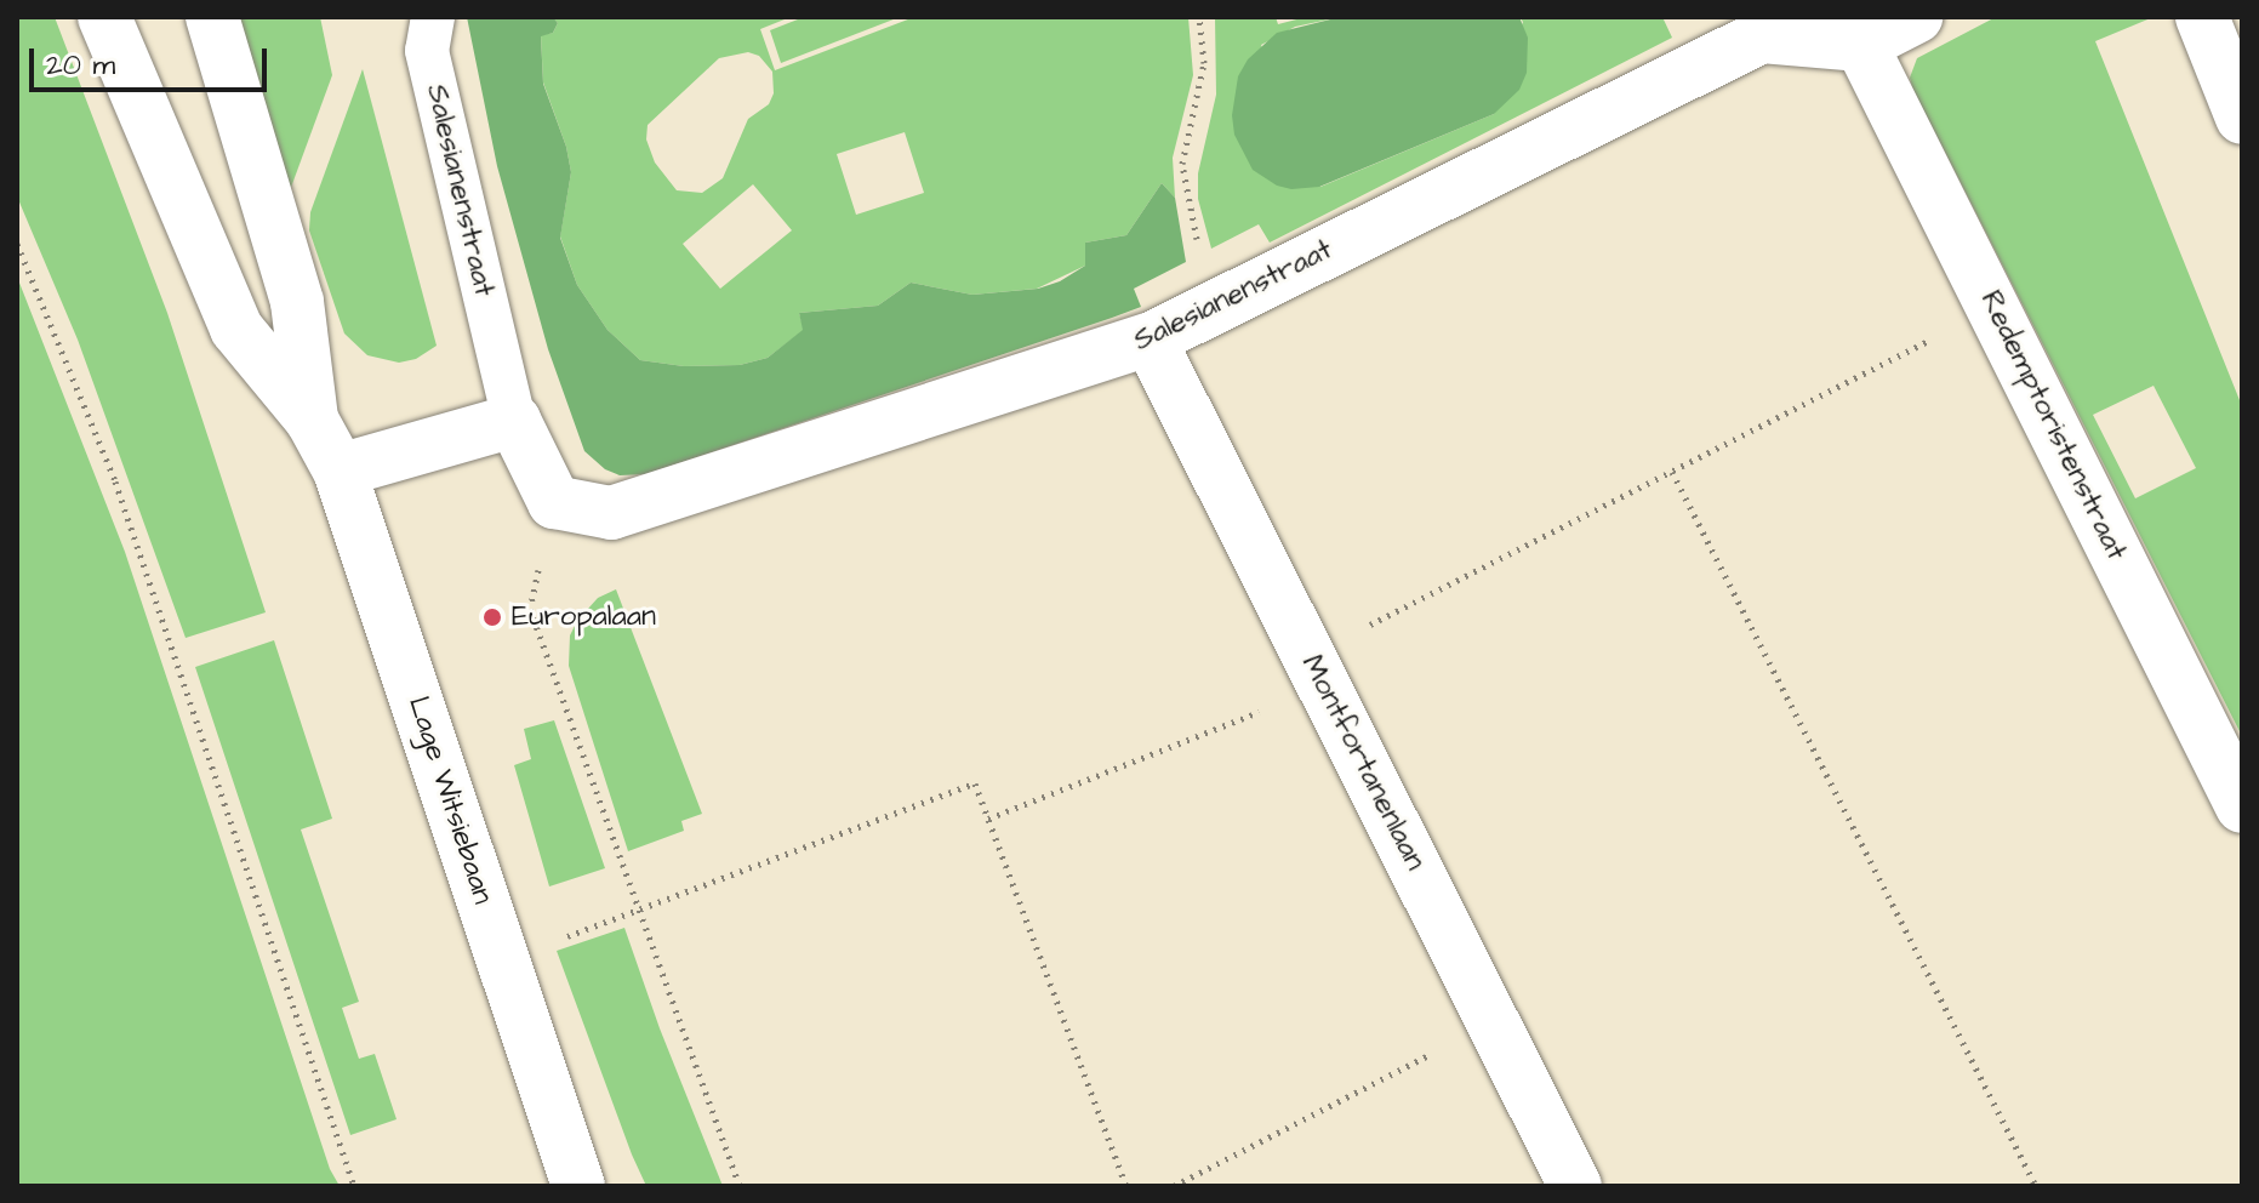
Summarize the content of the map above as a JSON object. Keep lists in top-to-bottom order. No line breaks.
{"streets":{"street":["Salesianenstraat","Redemptoristenstraat","Montfortanenlaan","Lage Witsiebaan"]},"crossings":[["Salesianenstraat","Redemptoristenstraat"],["Salesianenstraat","Montfortanenlaan"]],"places":["Europalaan"],"scale_bar":"20 m"}
